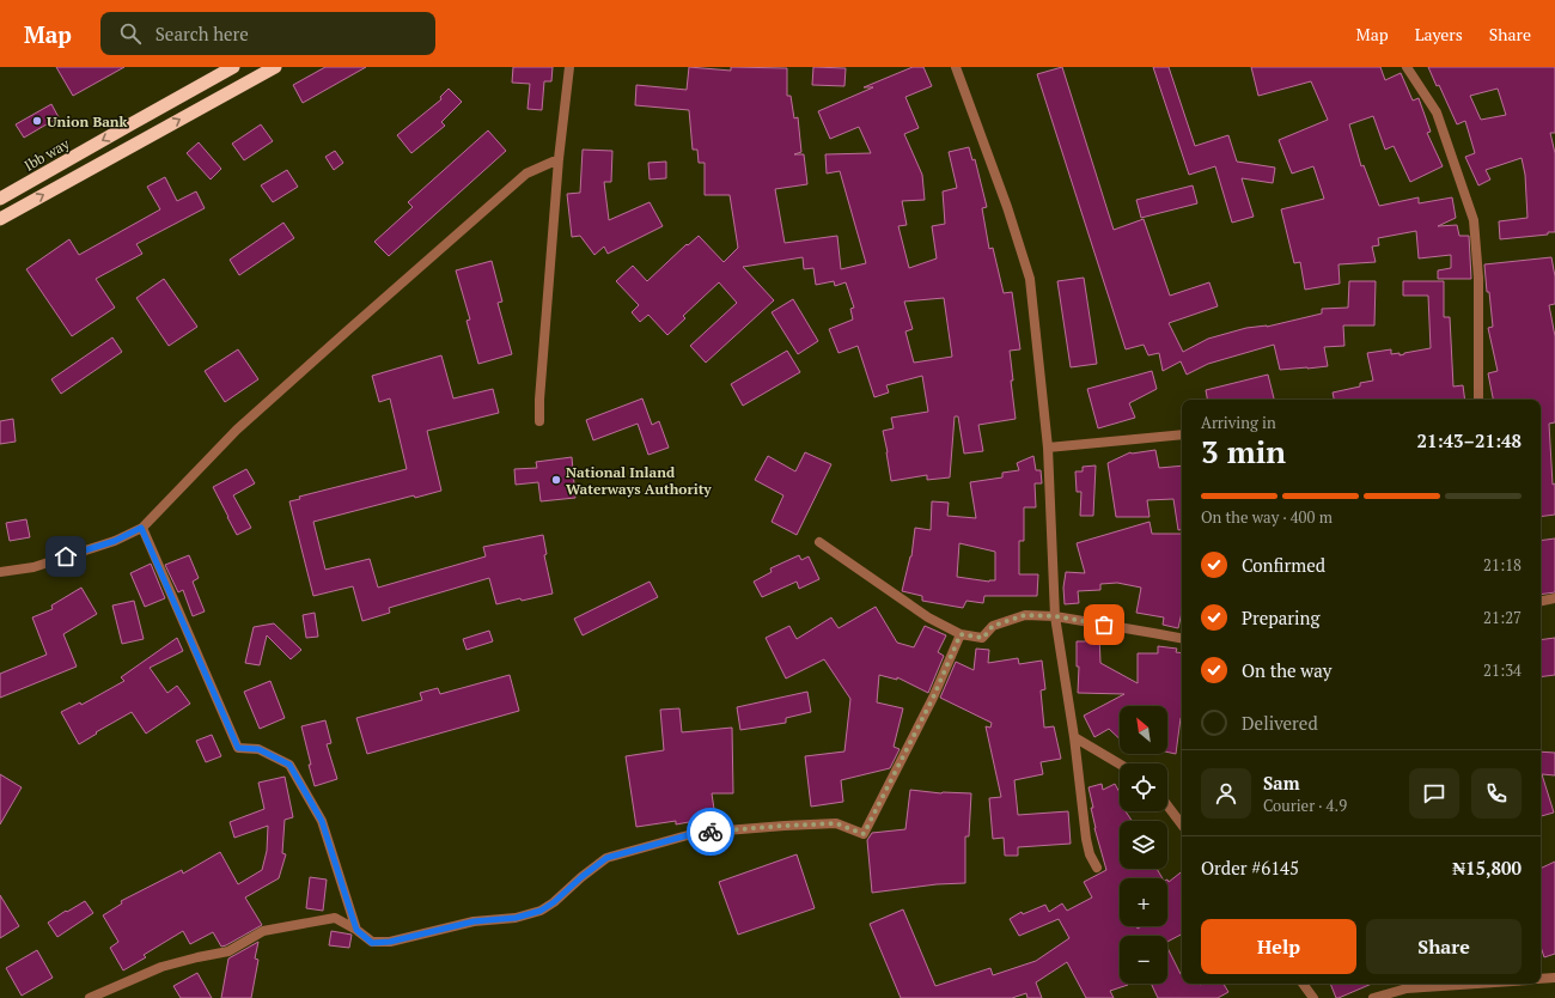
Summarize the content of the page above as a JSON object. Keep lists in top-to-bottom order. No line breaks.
{"streets":{"highway":["Ibb way"]},"places":["Union Bank","National Inland Waterways Authority"],"north":"top left","page":{"header":"Map","search":"Search here","nav":["Map","Layers","Share"],"heading":["3 min","Arriving in","21:43–21:48"],"panel":["Sam","Courier · 4.9","Order #6145","₦15,800"],"bar":"On the way · 400 m","list":[["Confirmed","21:18"],["Preparing","21:27"],["On the way","21:34"],"Delivered"],"map_buttons":["+","−"],"buttons":["Help","Share"]}}
